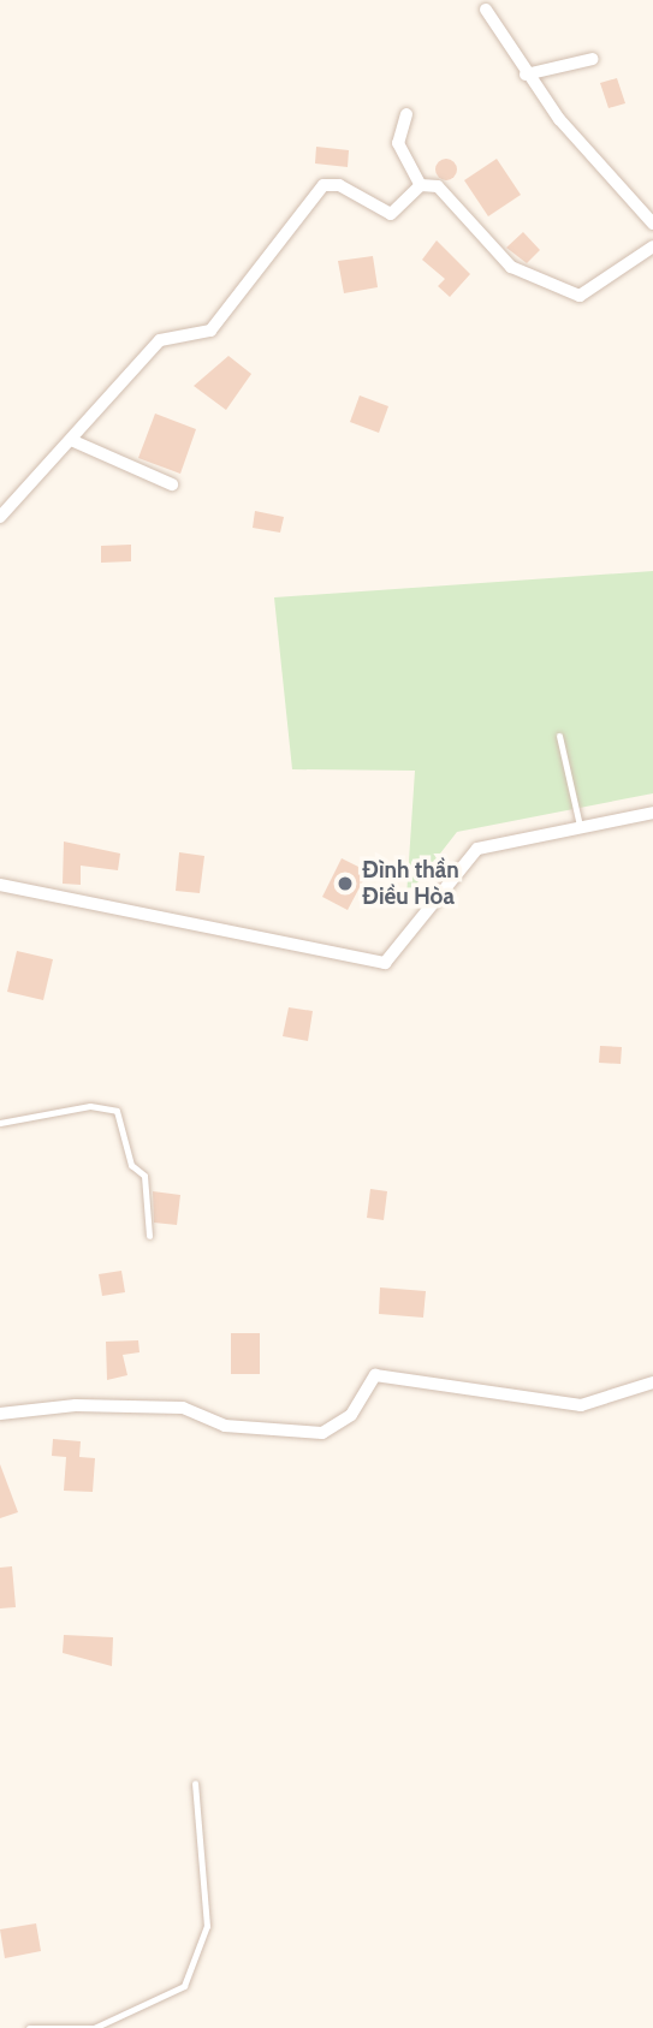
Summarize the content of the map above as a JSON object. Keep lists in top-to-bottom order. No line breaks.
{"places":["Đình thần Điều Hòa"]}
